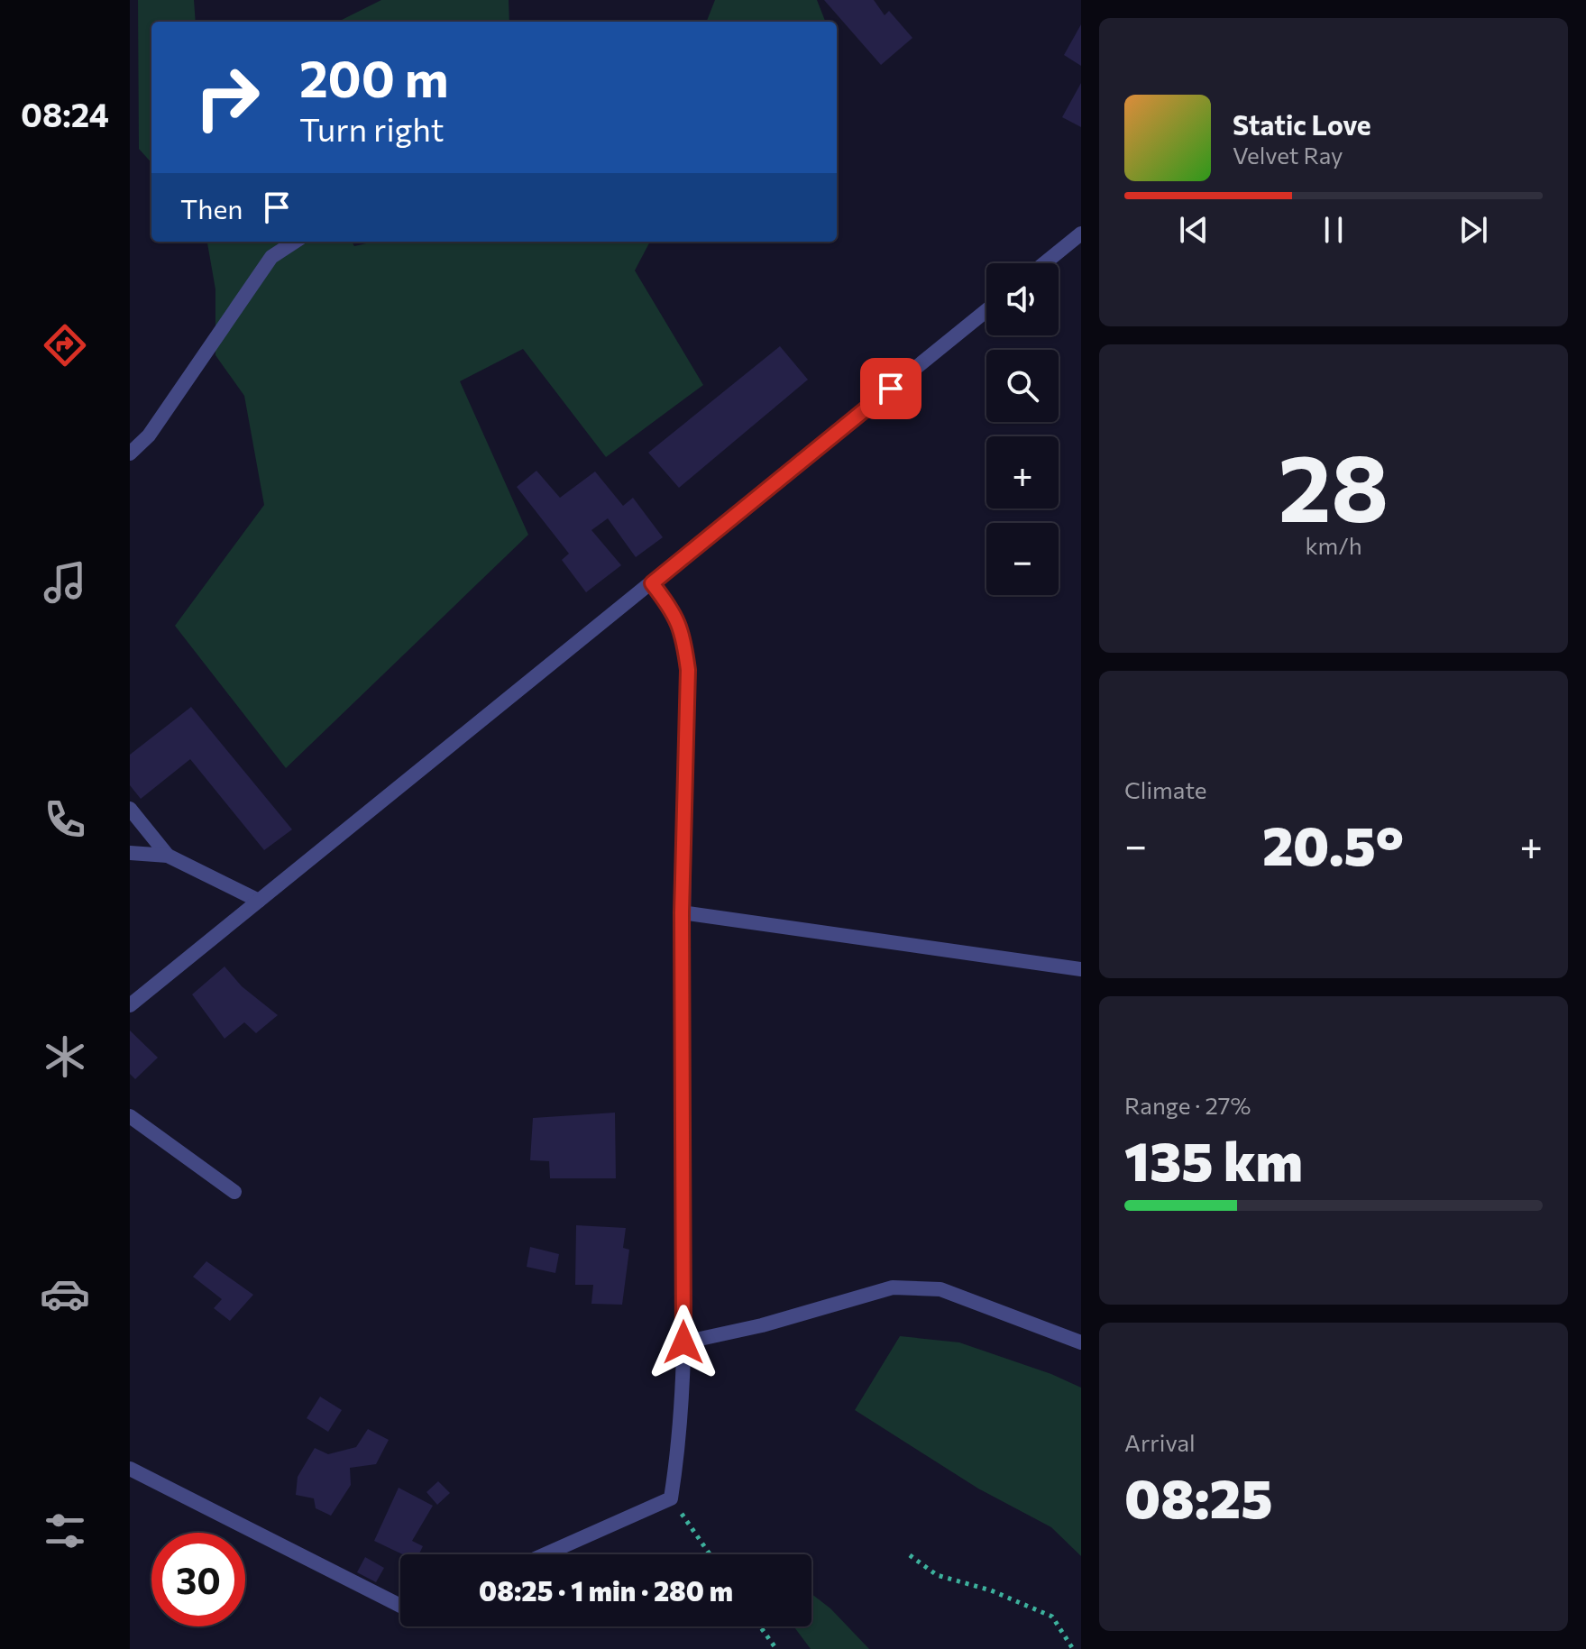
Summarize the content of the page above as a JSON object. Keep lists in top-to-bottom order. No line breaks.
{"page":{"tabs":"08:24","turn":["200 m","Turn right"],"song":["Static Love","Velvet Ray"],"then":"Then","map_buttons":["+","−"],"tile":[["28","km/h"],"Climate",["Range · 27%","135 km"],["Arrival","08:25"]],"heat":["−","20.5°","+"],"limit":"30","trip":"08:25 · 1 min · 280 m"}}
